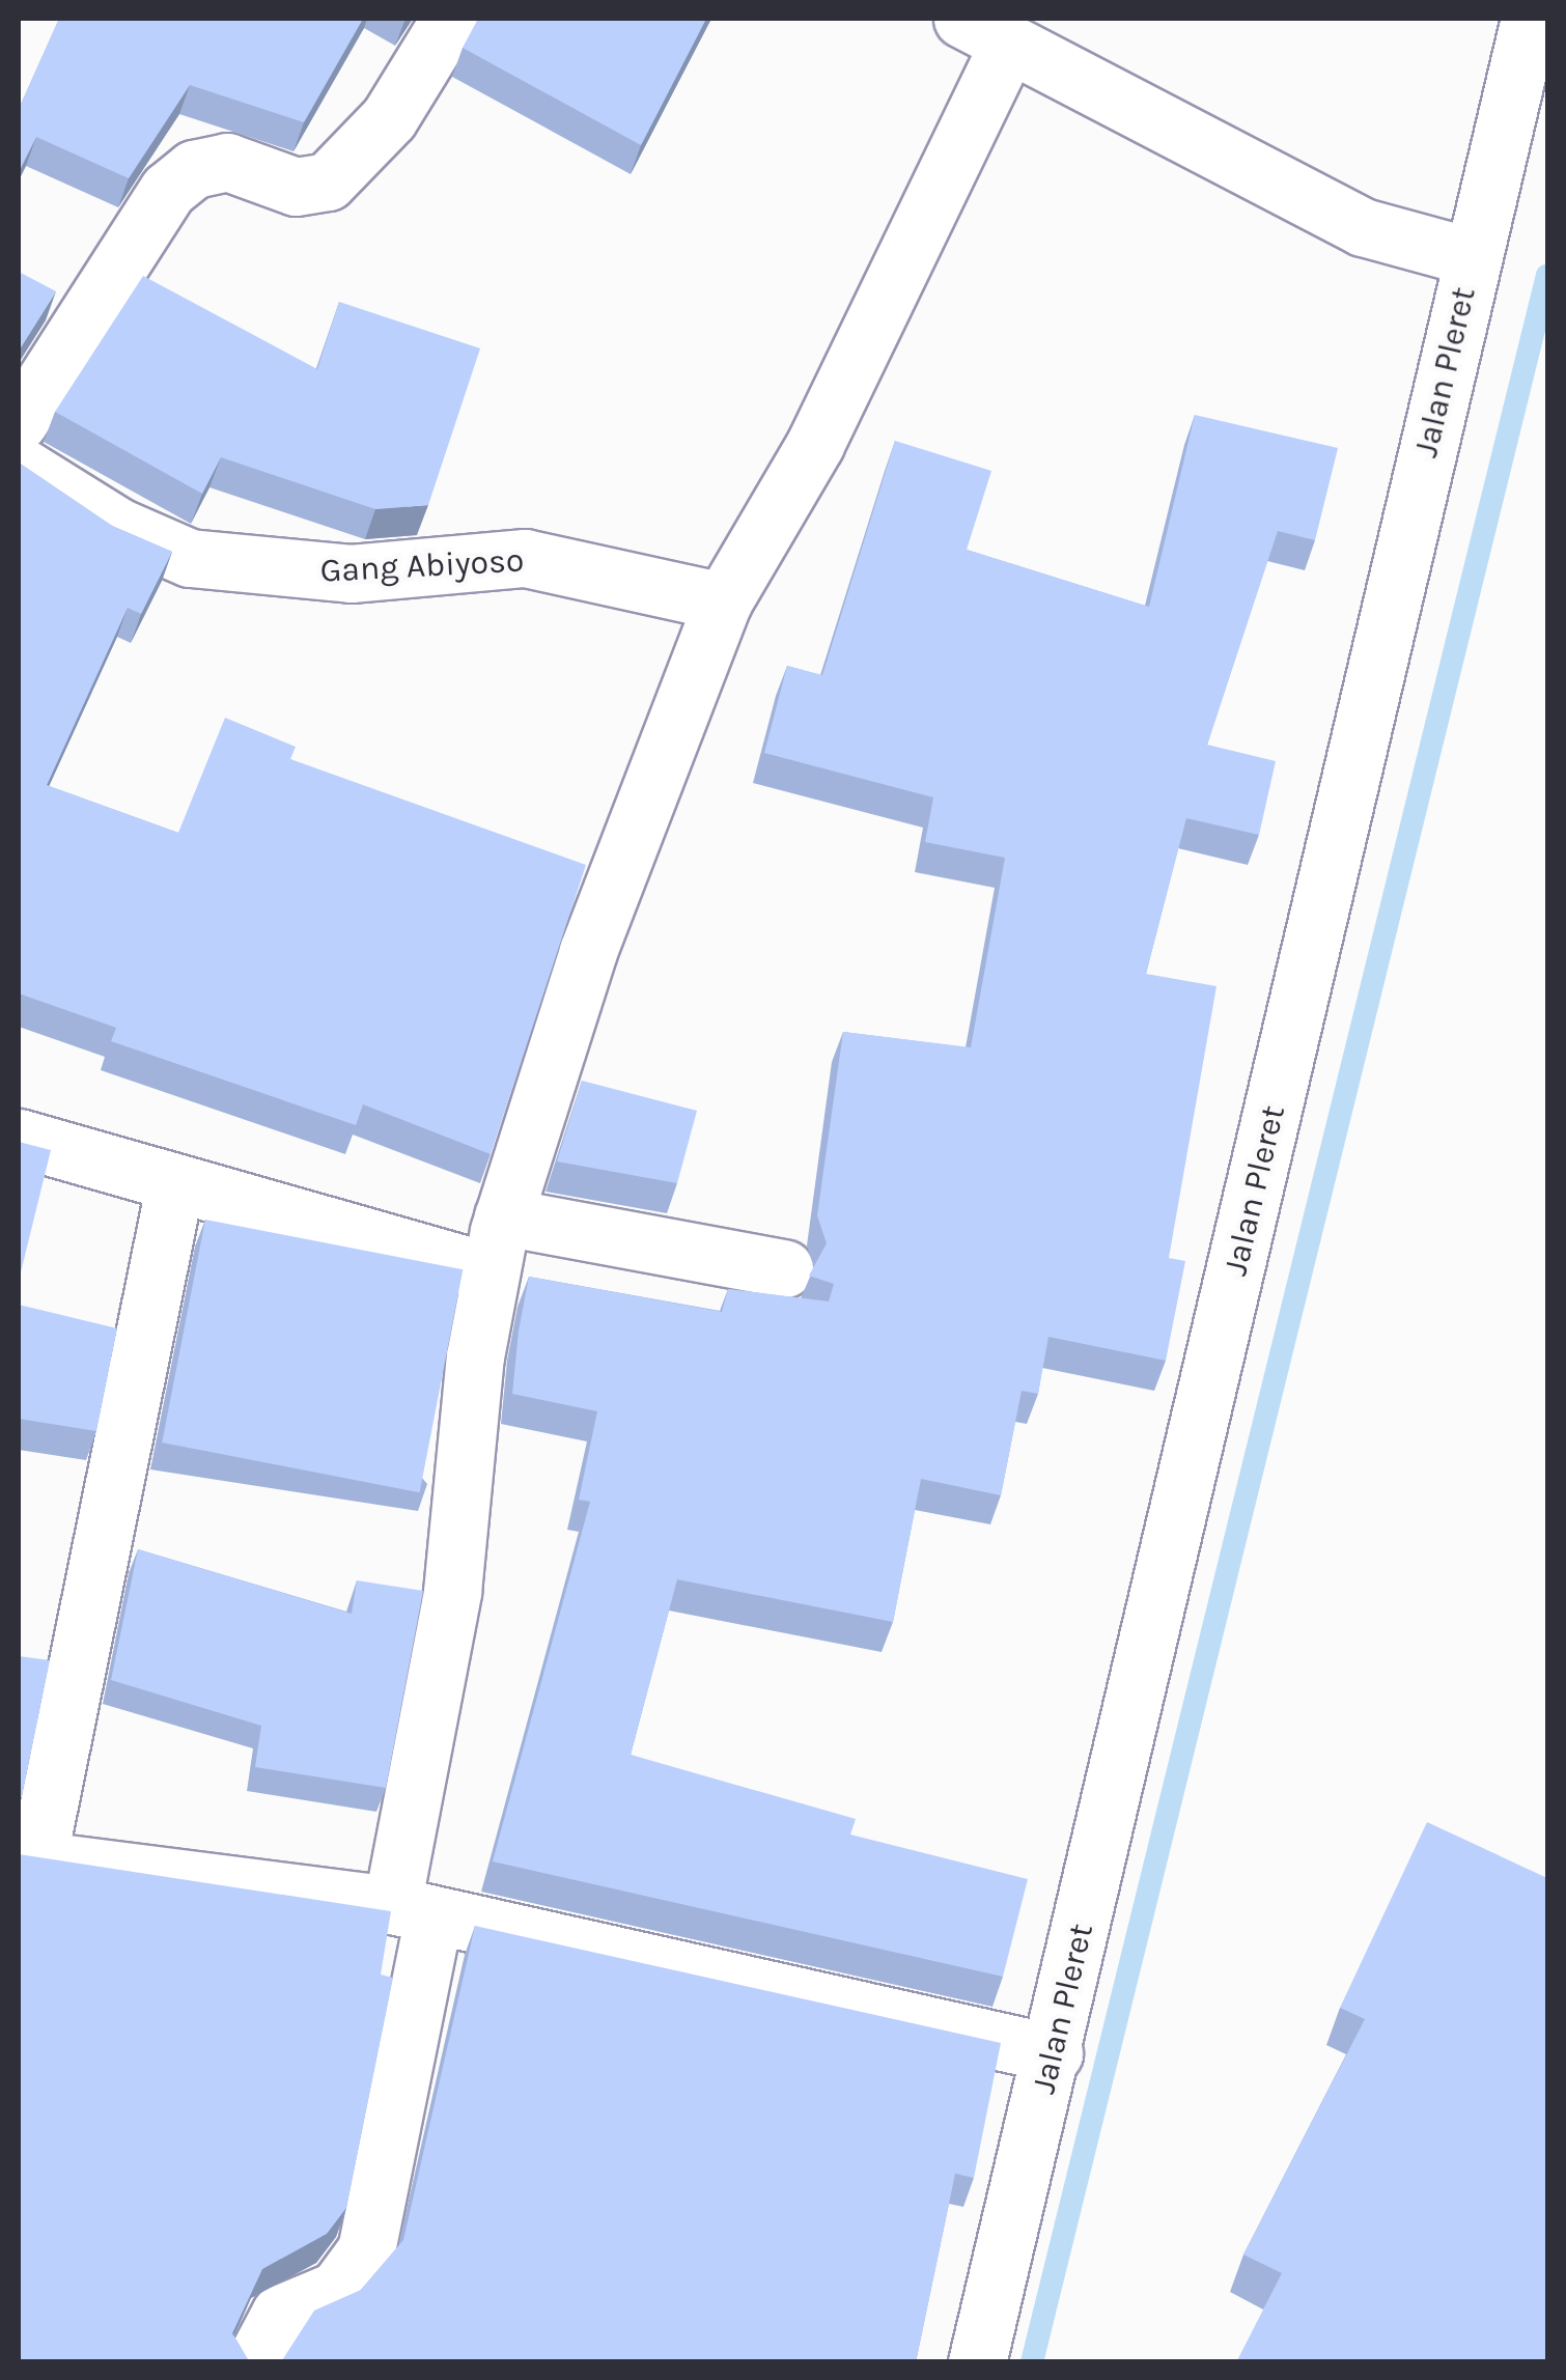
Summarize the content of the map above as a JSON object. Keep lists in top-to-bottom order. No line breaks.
{"streets":{"street":["Jalan Pleret","Gang Abiyoso"]}}
